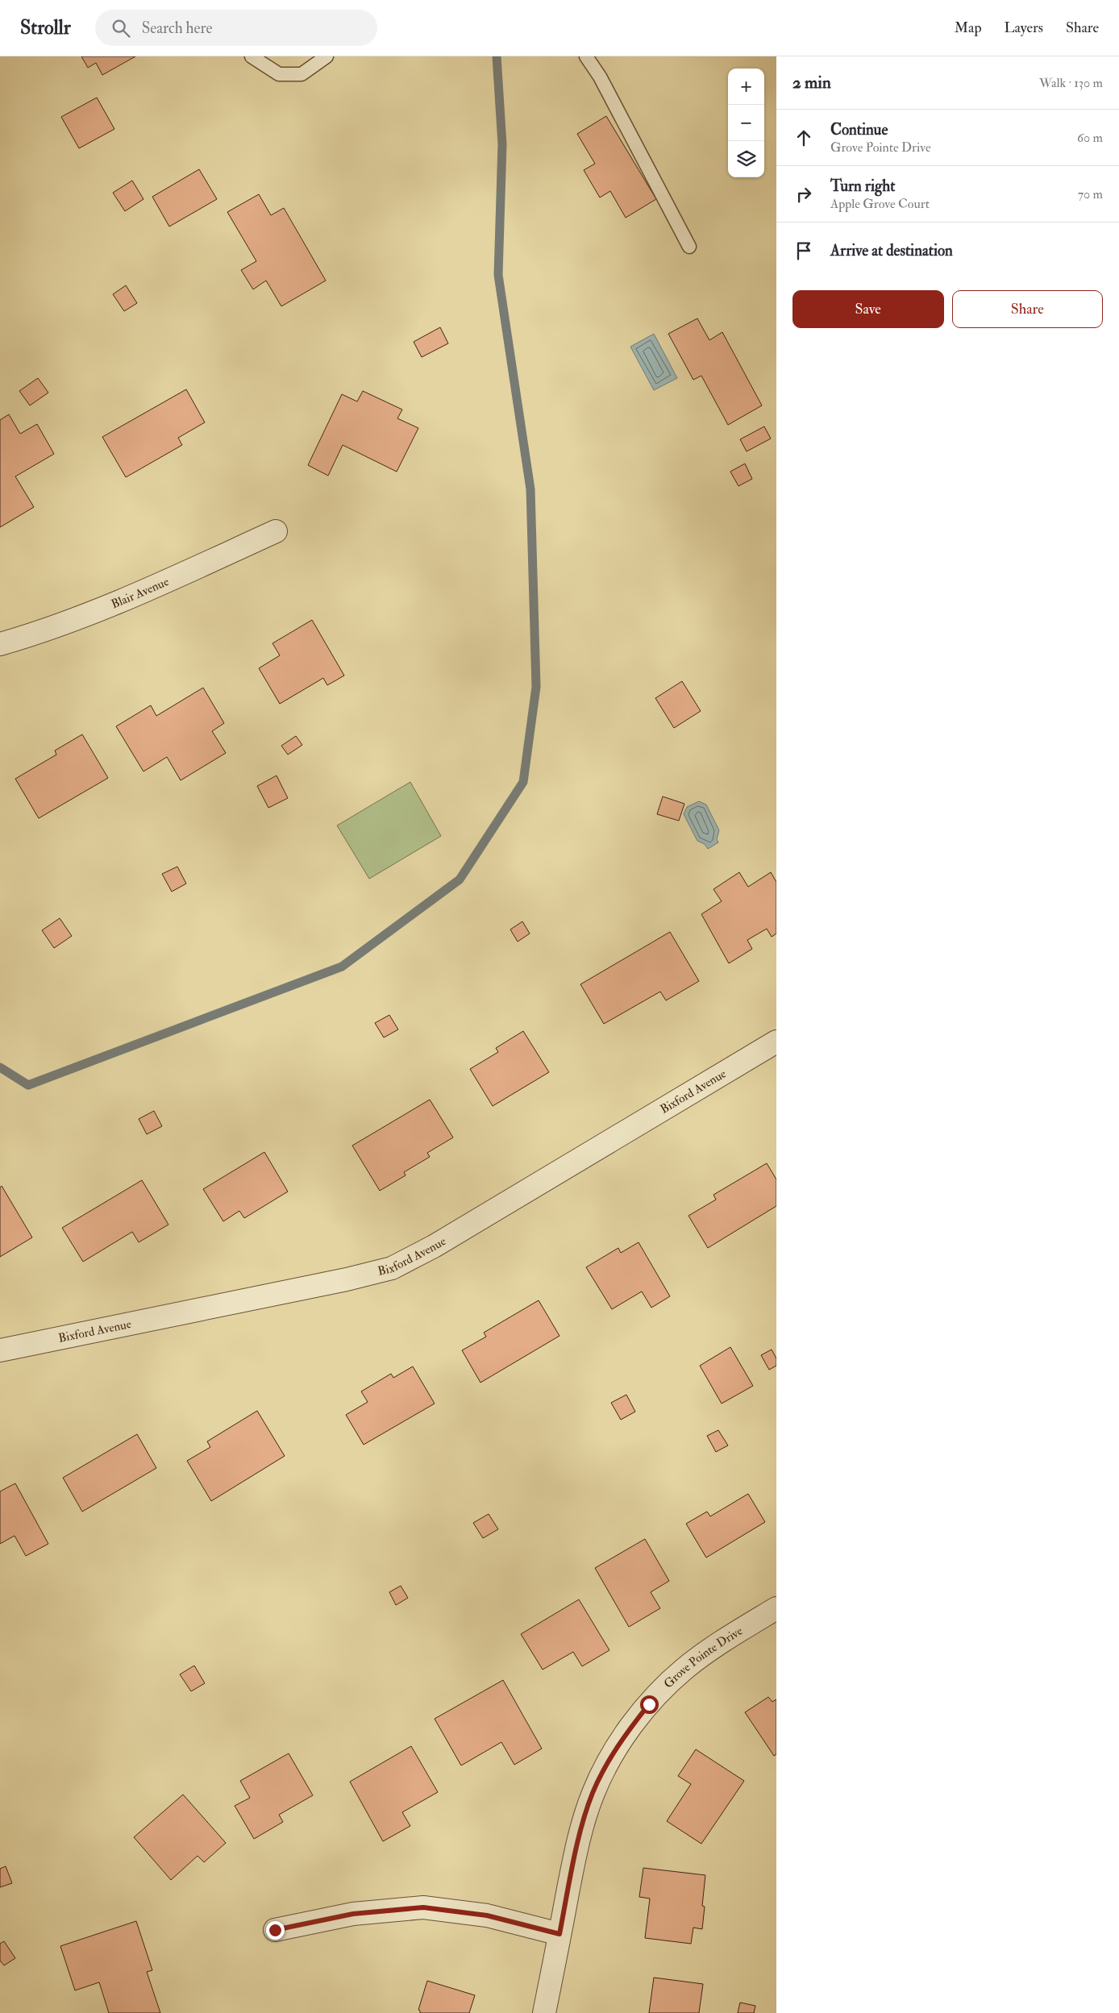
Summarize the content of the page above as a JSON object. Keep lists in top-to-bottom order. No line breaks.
{"streets":{"street":["Blair Avenue","Bixford Avenue","Grove Pointe Drive"]},"page":{"header":"Strollr","search":"Search here","nav":["Map","Layers","Share"],"heading":["2 min","Walk · 130 m"],"map_buttons":["+","−"],"list":[["Continue","Grove Pointe Drive","60 m"],["Turn right","Apple Grove Court","70 m"],"Arrive at destination"],"buttons":["Save","Share"]}}
